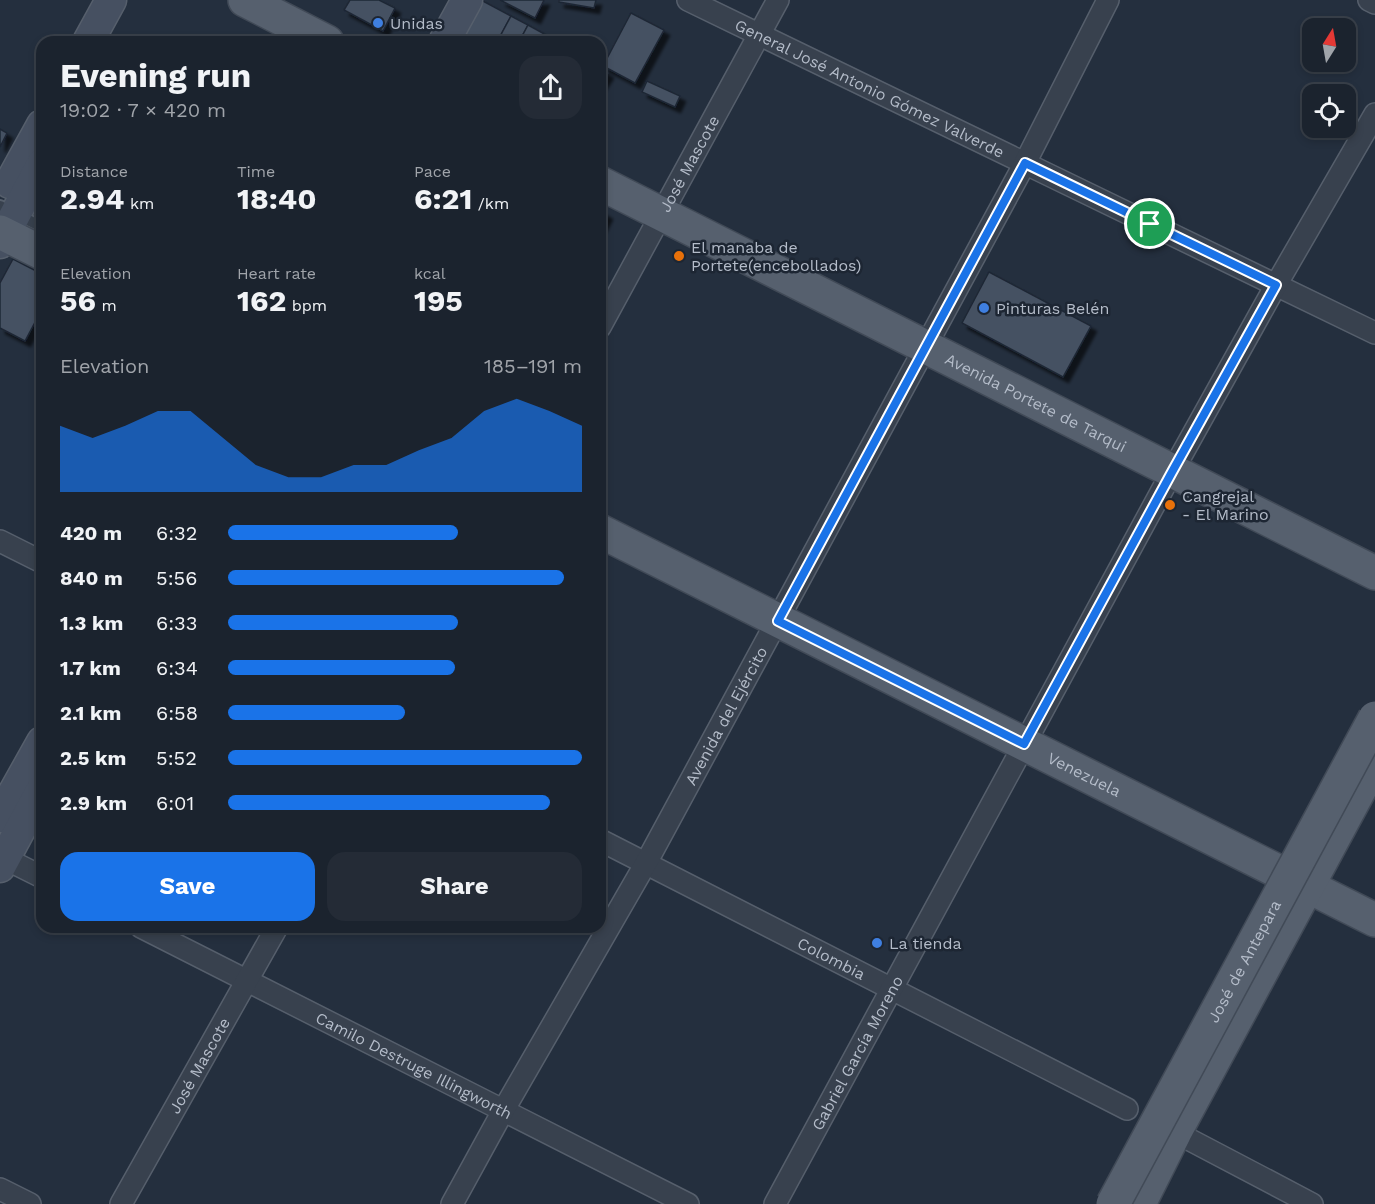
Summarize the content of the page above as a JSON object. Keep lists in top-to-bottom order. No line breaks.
{"streets":{"main road":["Avenida Portete de Tarqui","Venezuela","José de Antepara"],"street":["General José Antonio Gómez Valverde","José Mascote","Avenida del Ejército","Colombia","Gabriel García Moreno","Camilo Destruge Illingworth"]},"crossings":[["General José Antonio Gómez Valverde","José Mascote"],["General José Antonio Gómez Valverde","Avenida del Ejército"],["General José Antonio Gómez Valverde","Gabriel García Moreno"],["José Mascote","Avenida Portete de Tarqui"],["José Mascote","Camilo Destruge Illingworth"],["Avenida Portete de Tarqui","Avenida del Ejército"],["Avenida Portete de Tarqui","Gabriel García Moreno"],["Avenida del Ejército","Venezuela"],["Avenida del Ejército","Colombia"],["Avenida del Ejército","Camilo Destruge Illingworth"],["Venezuela","José de Antepara"],["Venezuela","Gabriel García Moreno"],["Colombia","Gabriel García Moreno"]],"places":["Unidas","El manaba de Portete(encebollados)","Pinturas Belén","Cangrejal - El Marino","La tienda"],"north":"top","page":{"heading":["Evening run","19:02 · 7 × 420 m"],"stats":[["Distance","2.94 km"],["Time","18:40"],["Pace","6:21 /km"],["Elevation","56 m"],["Heart rate","162 bpm"],["kcal","195"]],"chart":["Elevation","185–191 m"],"list":[{"name":"420 m","note":"6:32"},{"name":"840 m","note":"5:56"},{"name":"1.3 km","note":"6:33"},{"name":"1.7 km","note":"6:34"},{"name":"2.1 km","note":"6:58"},{"name":"2.5 km","note":"5:52"},{"name":"2.9 km","note":"6:01"}],"buttons":["Save","Share"]}}
